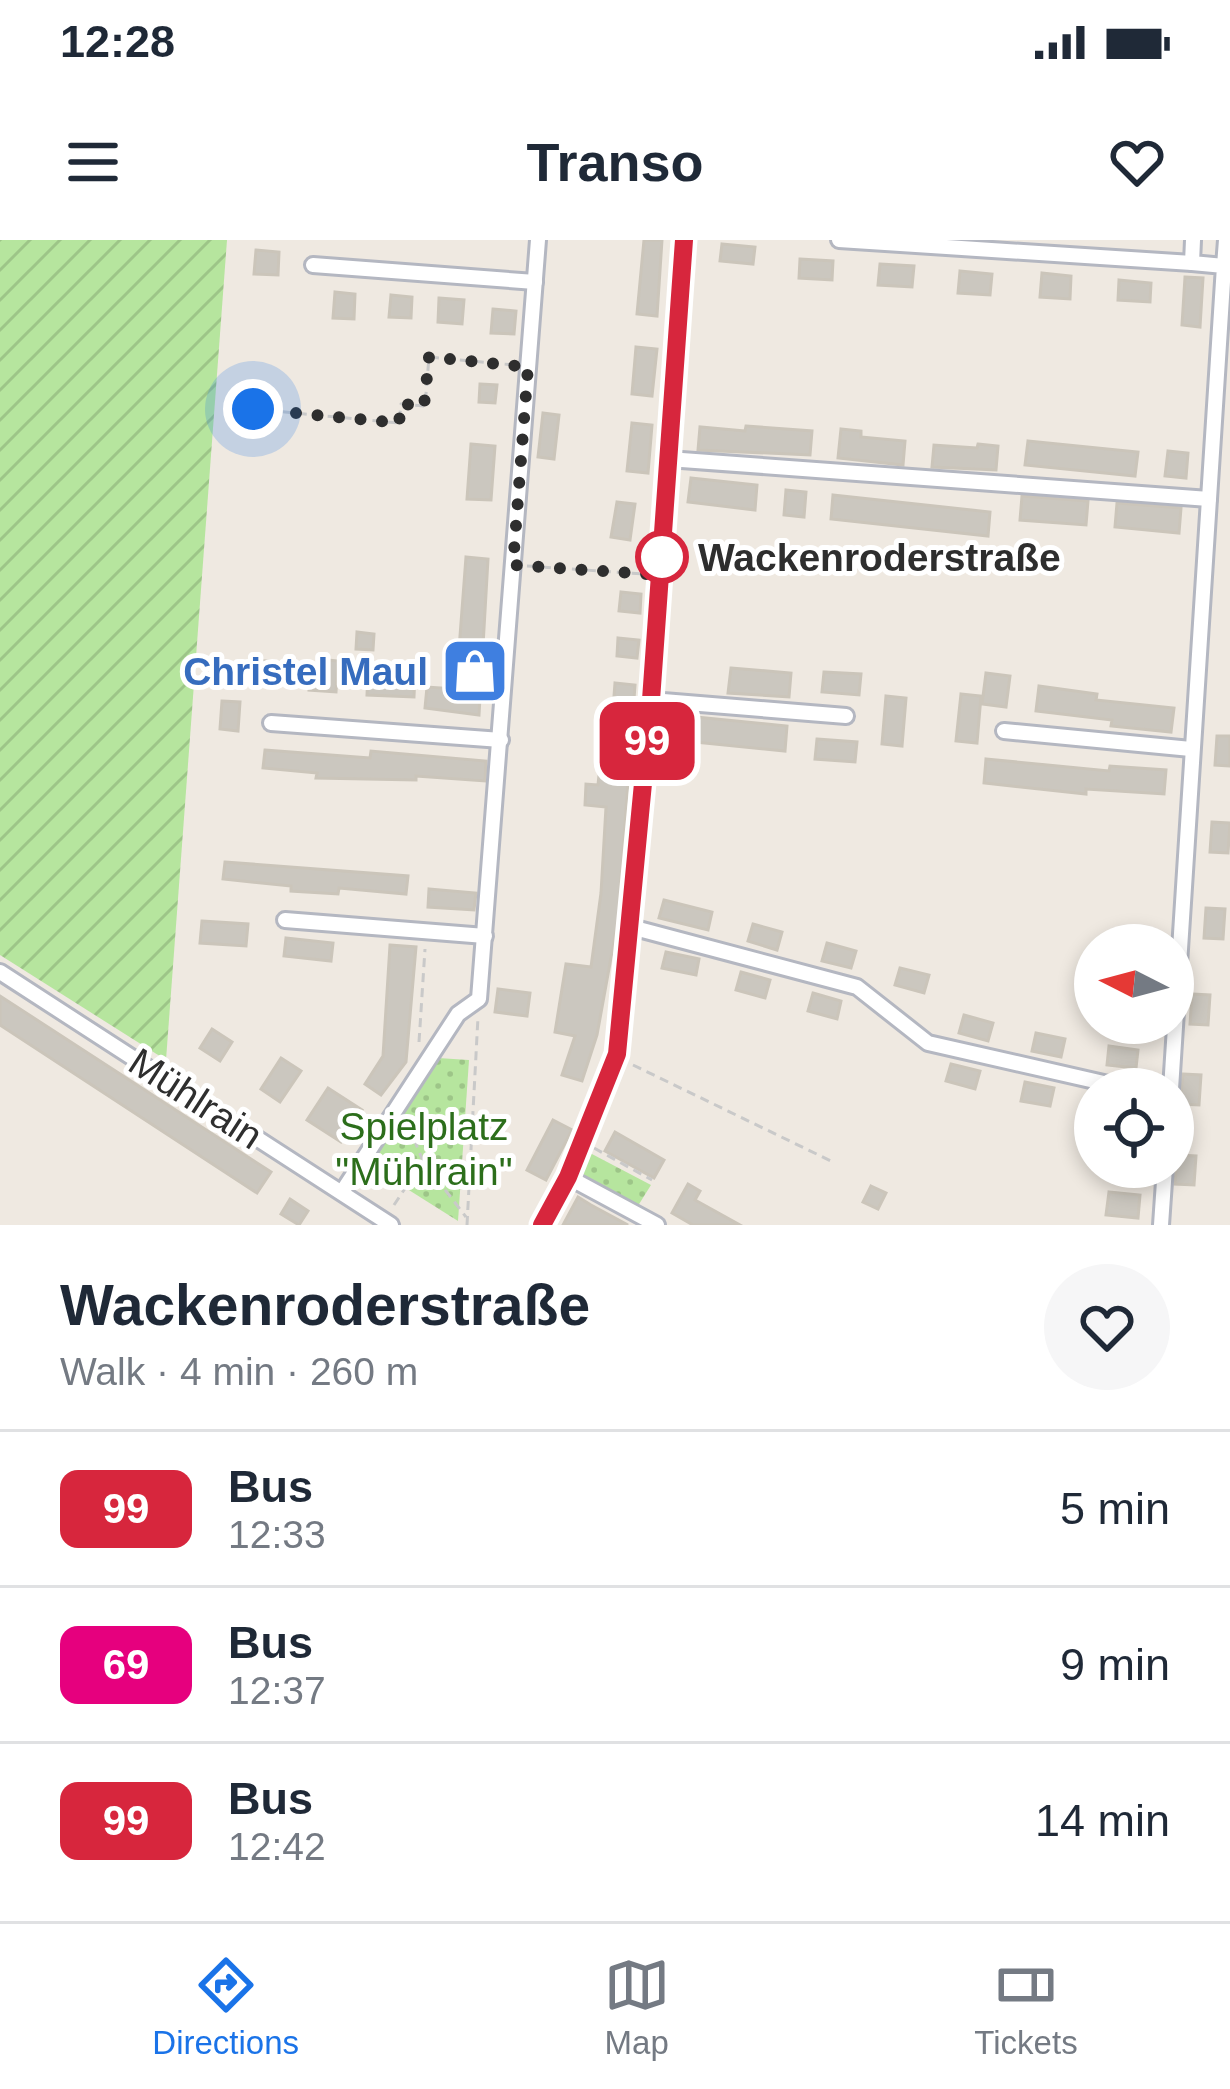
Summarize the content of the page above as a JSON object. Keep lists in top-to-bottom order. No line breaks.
{"streets":{"street":["Mühlrain"]},"parks":["Spielplatz \"Mühlrain\""],"places":{"other":["Wackenroderstraße"],"shop":["Christel Maul"]},"lines":["bus line 99"],"north":"left","page":{"status":"12:28","header":"Transo","on_map":"99","heading":["Wackenroderstraße","Walk · 4 min · 260 m"],"list":[{"mark":"99","name":"Bus","note":"12:33","value":"5 min"},{"mark":"69","name":"Bus","note":"12:37","value":"9 min"},{"mark":"99","name":"Bus","note":"12:42","value":"14 min"}],"tabs":["Directions","Map","Tickets"]}}
